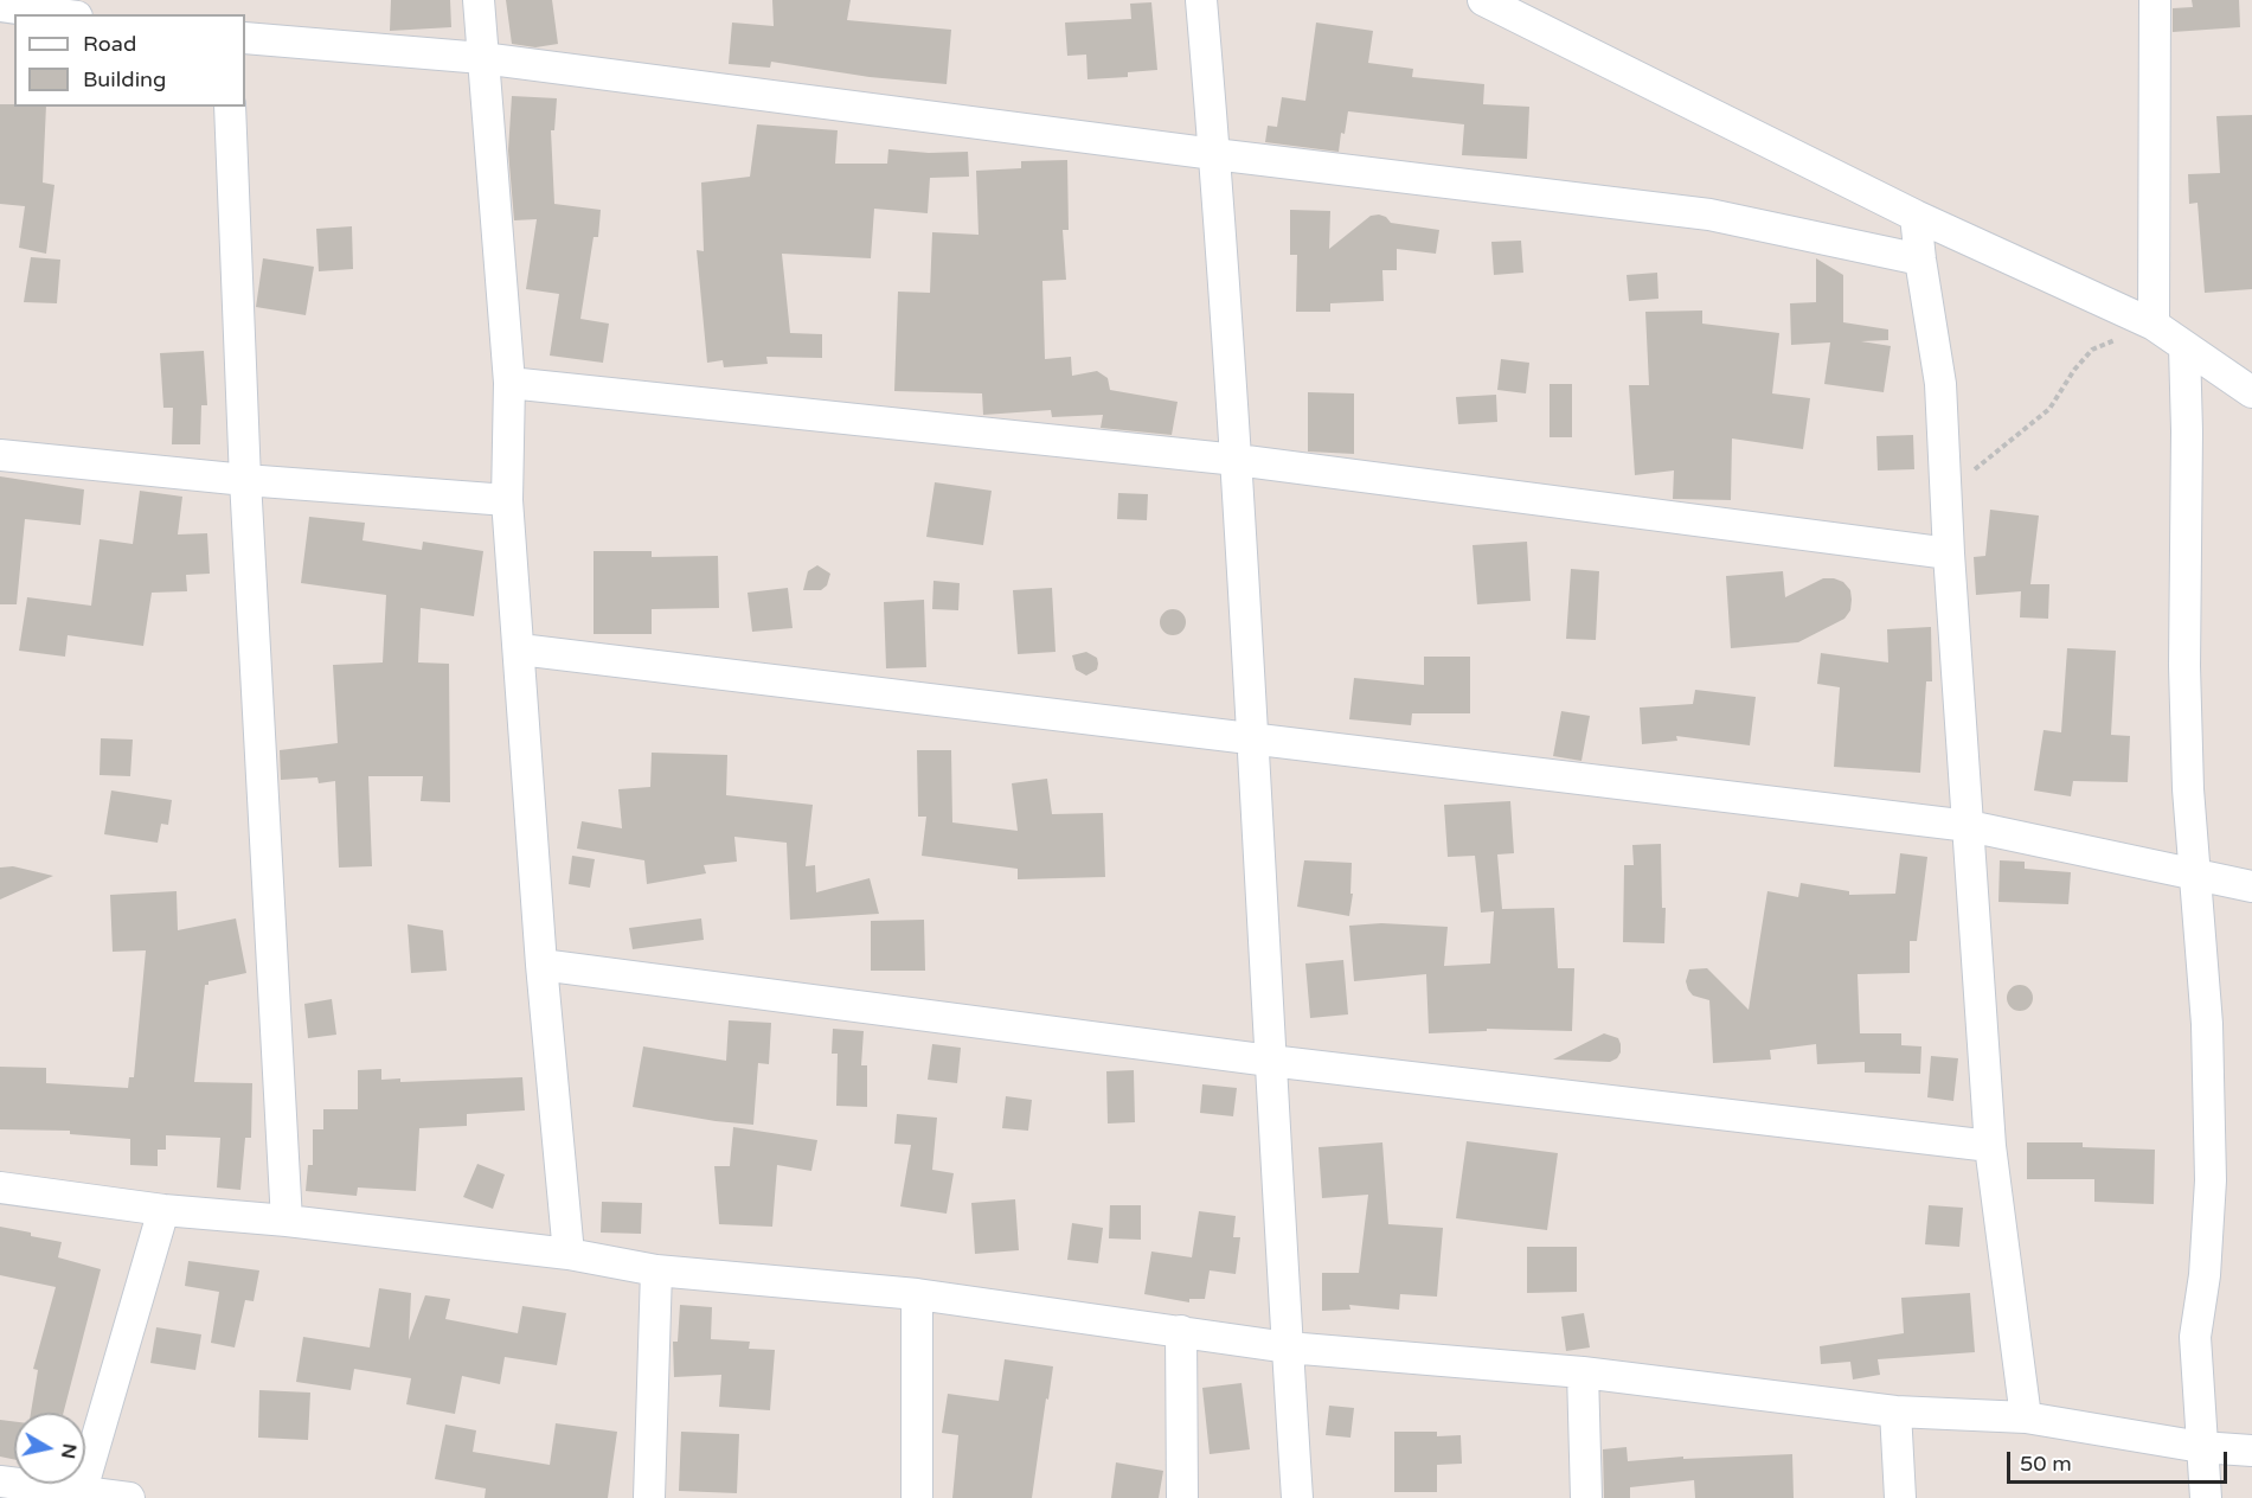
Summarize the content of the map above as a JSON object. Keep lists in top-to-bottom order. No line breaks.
{"legend":["Road","Building"],"scale_bar":"50 m","north":"right"}
